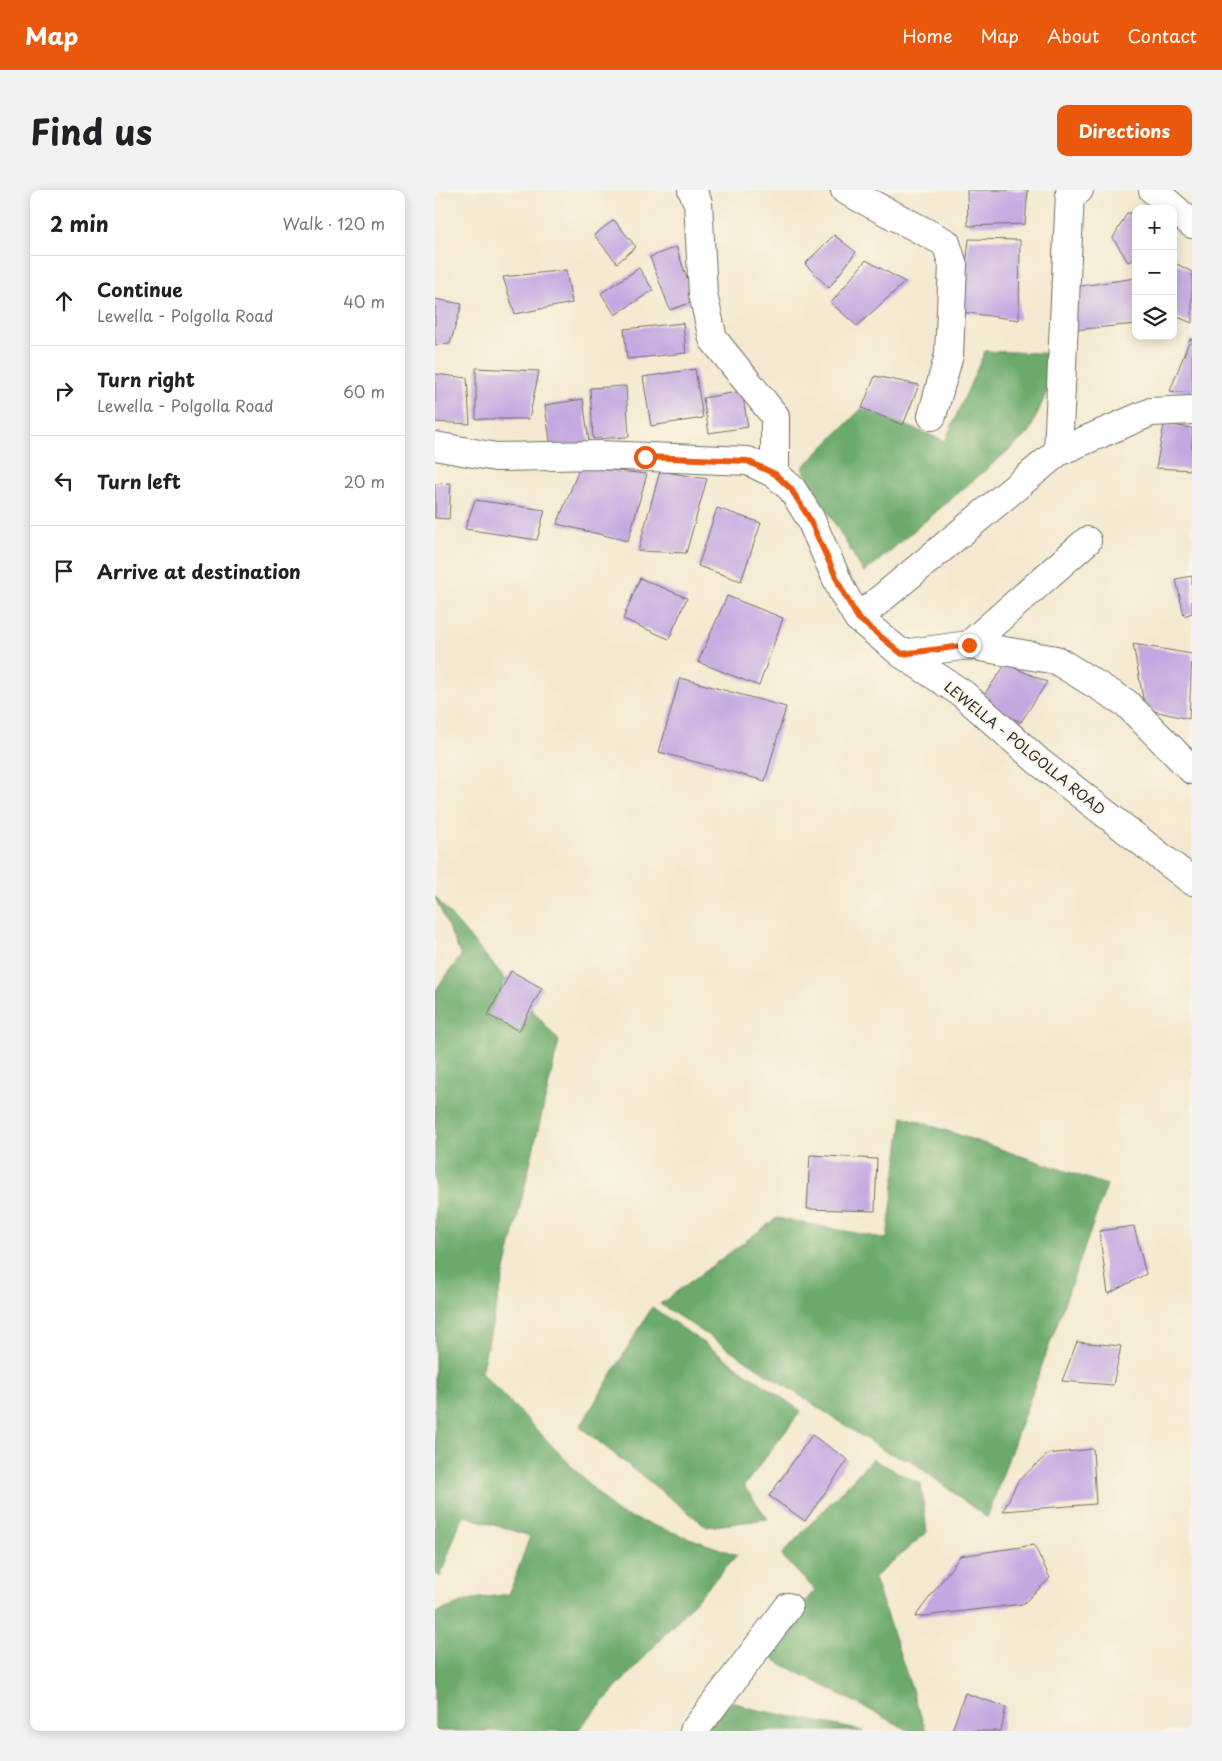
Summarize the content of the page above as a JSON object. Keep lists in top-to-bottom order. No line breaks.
{"streets":{"street":["LEWELLA - POLGOLLA ROAD"]},"page":{"header":"Map","nav":["Home","Map","About","Contact"],"title":"Find us","buttons":"Directions","heading":["2 min","Walk · 120 m"],"map_buttons":["+","−"],"list":[["Continue","Lewella - Polgolla Road","40 m"],["Turn right","Lewella - Polgolla Road","60 m"],["Turn left","20 m"],"Arrive at destination"]}}
